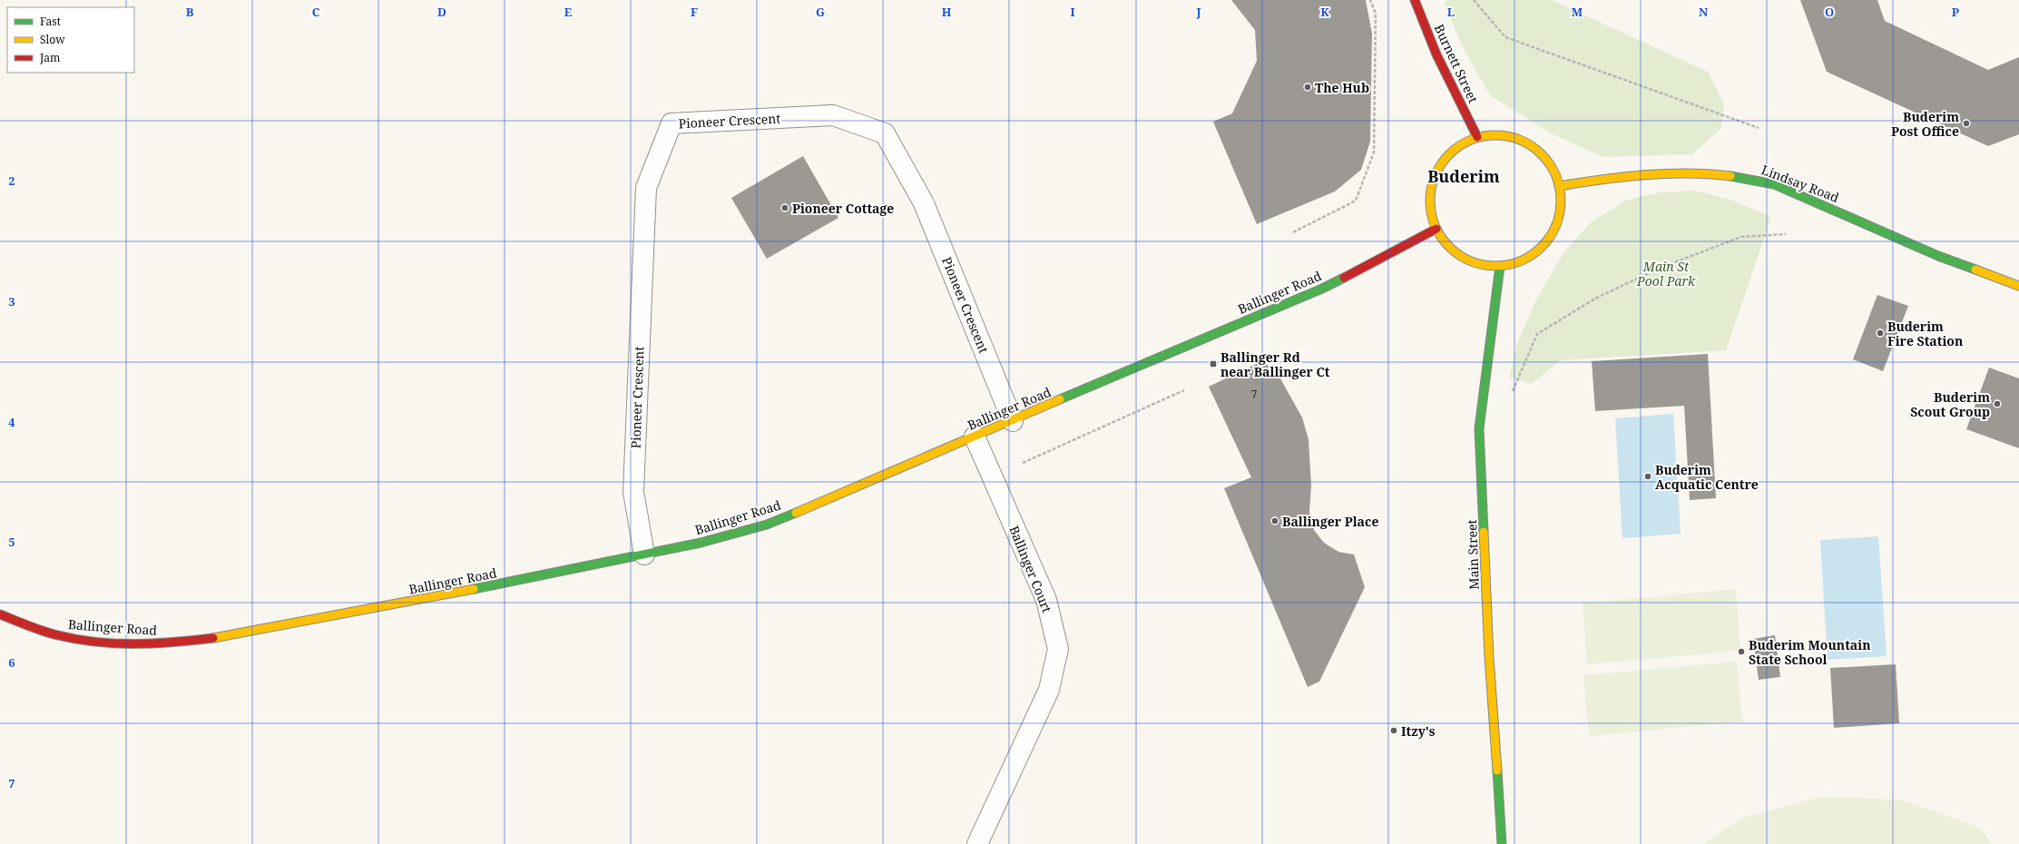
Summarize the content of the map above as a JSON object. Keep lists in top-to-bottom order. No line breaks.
{"streets":{"street":["Burnett Street","Pioneer Crescent","Lindsay Road","Ballinger Road","Main Street","Ballinger Court"]},"crossings":[["Pioneer Crescent","Ballinger Road"],["Ballinger Road","Ballinger Court"]],"districts":["Buderim"],"parks":["Main St Pool Park"],"places":{"other":["The Hub","Buderim Post Office","Pioneer Cottage","Buderim Fire Station","Buderim Scout Group","Buderim Acquatic Centre","Ballinger Place","Buderim Mountain State School","Itzy's"],"transit":["Ballinger Rd near Ballinger Ct"]},"house_numbers":["7"],"legend":["Fast","Slow","Jam"],"grid":{"columns":["B","C","D","E","F","G","H","I","J","K","L","M","N","O","P"],"rows":["2","3","4","5","6","7"]}}
